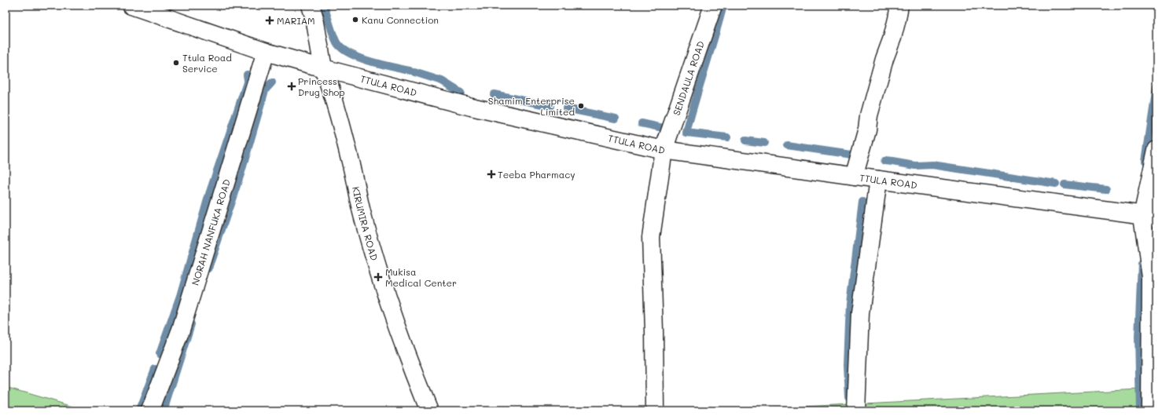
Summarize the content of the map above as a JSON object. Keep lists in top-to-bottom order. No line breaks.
{"streets":{"street":["SENDAULA ROAD","TTULA ROAD","KIRUMIRA ROAD","NORAH NANFUKA ROAD"]},"crossings":[["SENDAULA ROAD","TTULA ROAD"],["TTULA ROAD","KIRUMIRA ROAD"],["TTULA ROAD","NORAH NANFUKA ROAD"]],"places":{"other":["Kanu Connection","Ttula Road Service","Shamim Enterprise Limited"],"health":["MARIAM","Princess Drug Shop","Teeba Pharmacy","Mukisa Medical Center"]}}
